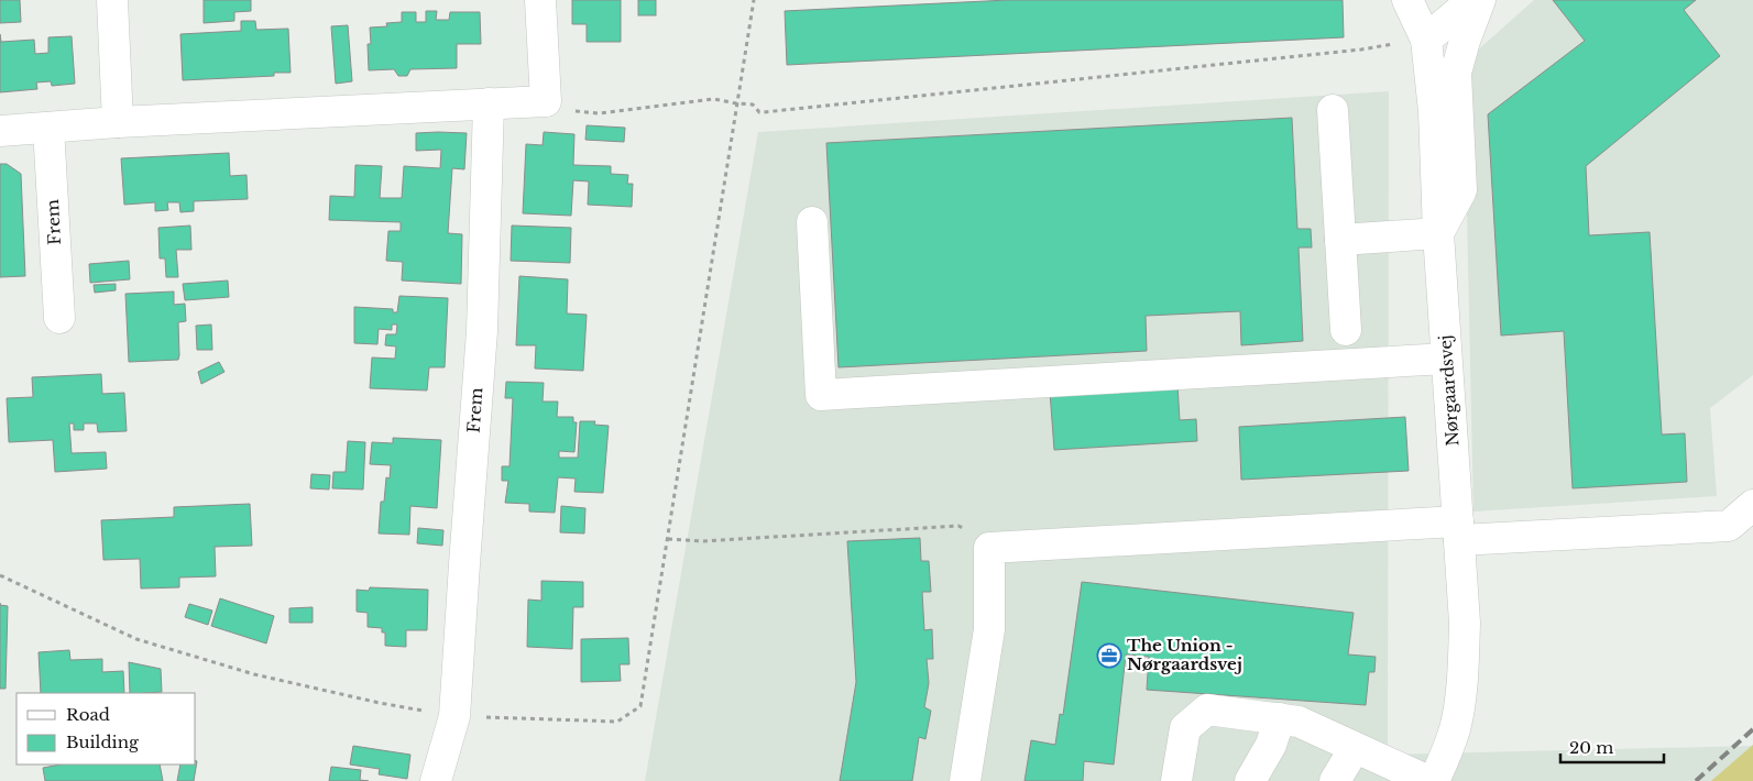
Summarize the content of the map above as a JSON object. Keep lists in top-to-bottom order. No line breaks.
{"streets":{"street":["Frem","Nørgaardsvej"]},"places":{"office":["The Union - Nørgaardsvej"]},"legend":["Road","Building"],"scale_bar":"20 m"}
